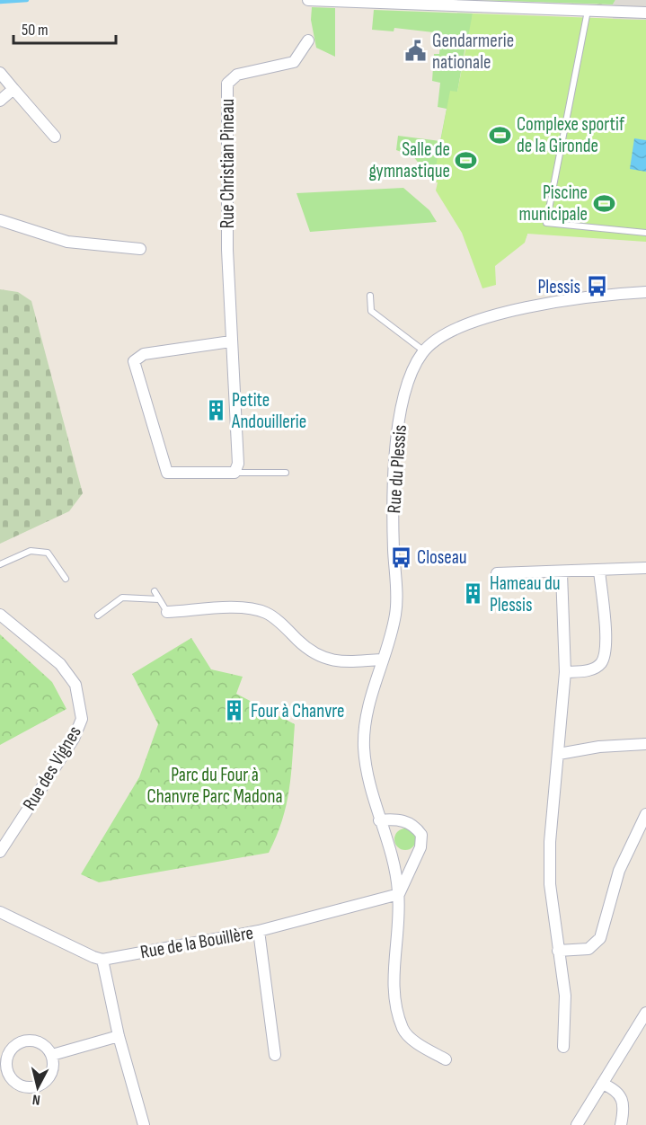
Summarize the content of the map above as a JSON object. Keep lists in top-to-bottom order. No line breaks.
{"streets":{"street":["Rue Christian Pineau","Rue du Plessis","Rue des Vignes","Rue de la Bouillère"]},"crossings":[["Rue du Plessis","Rue de la Bouillère"]],"parks":["Parc du Four à Chanvre Parc Madona"],"places":{"public building":["Gendarmerie nationale"],"sports":["Complexe sportif de la Gironde","Salle de gymnastique","Piscine municipale"],"bus stop":["Plessis","Closeau"],"building":["Petite Andouillerie","Hameau du Plessis","Four à Chanvre"]},"scale_bar":"50 m","north":"bottom"}
